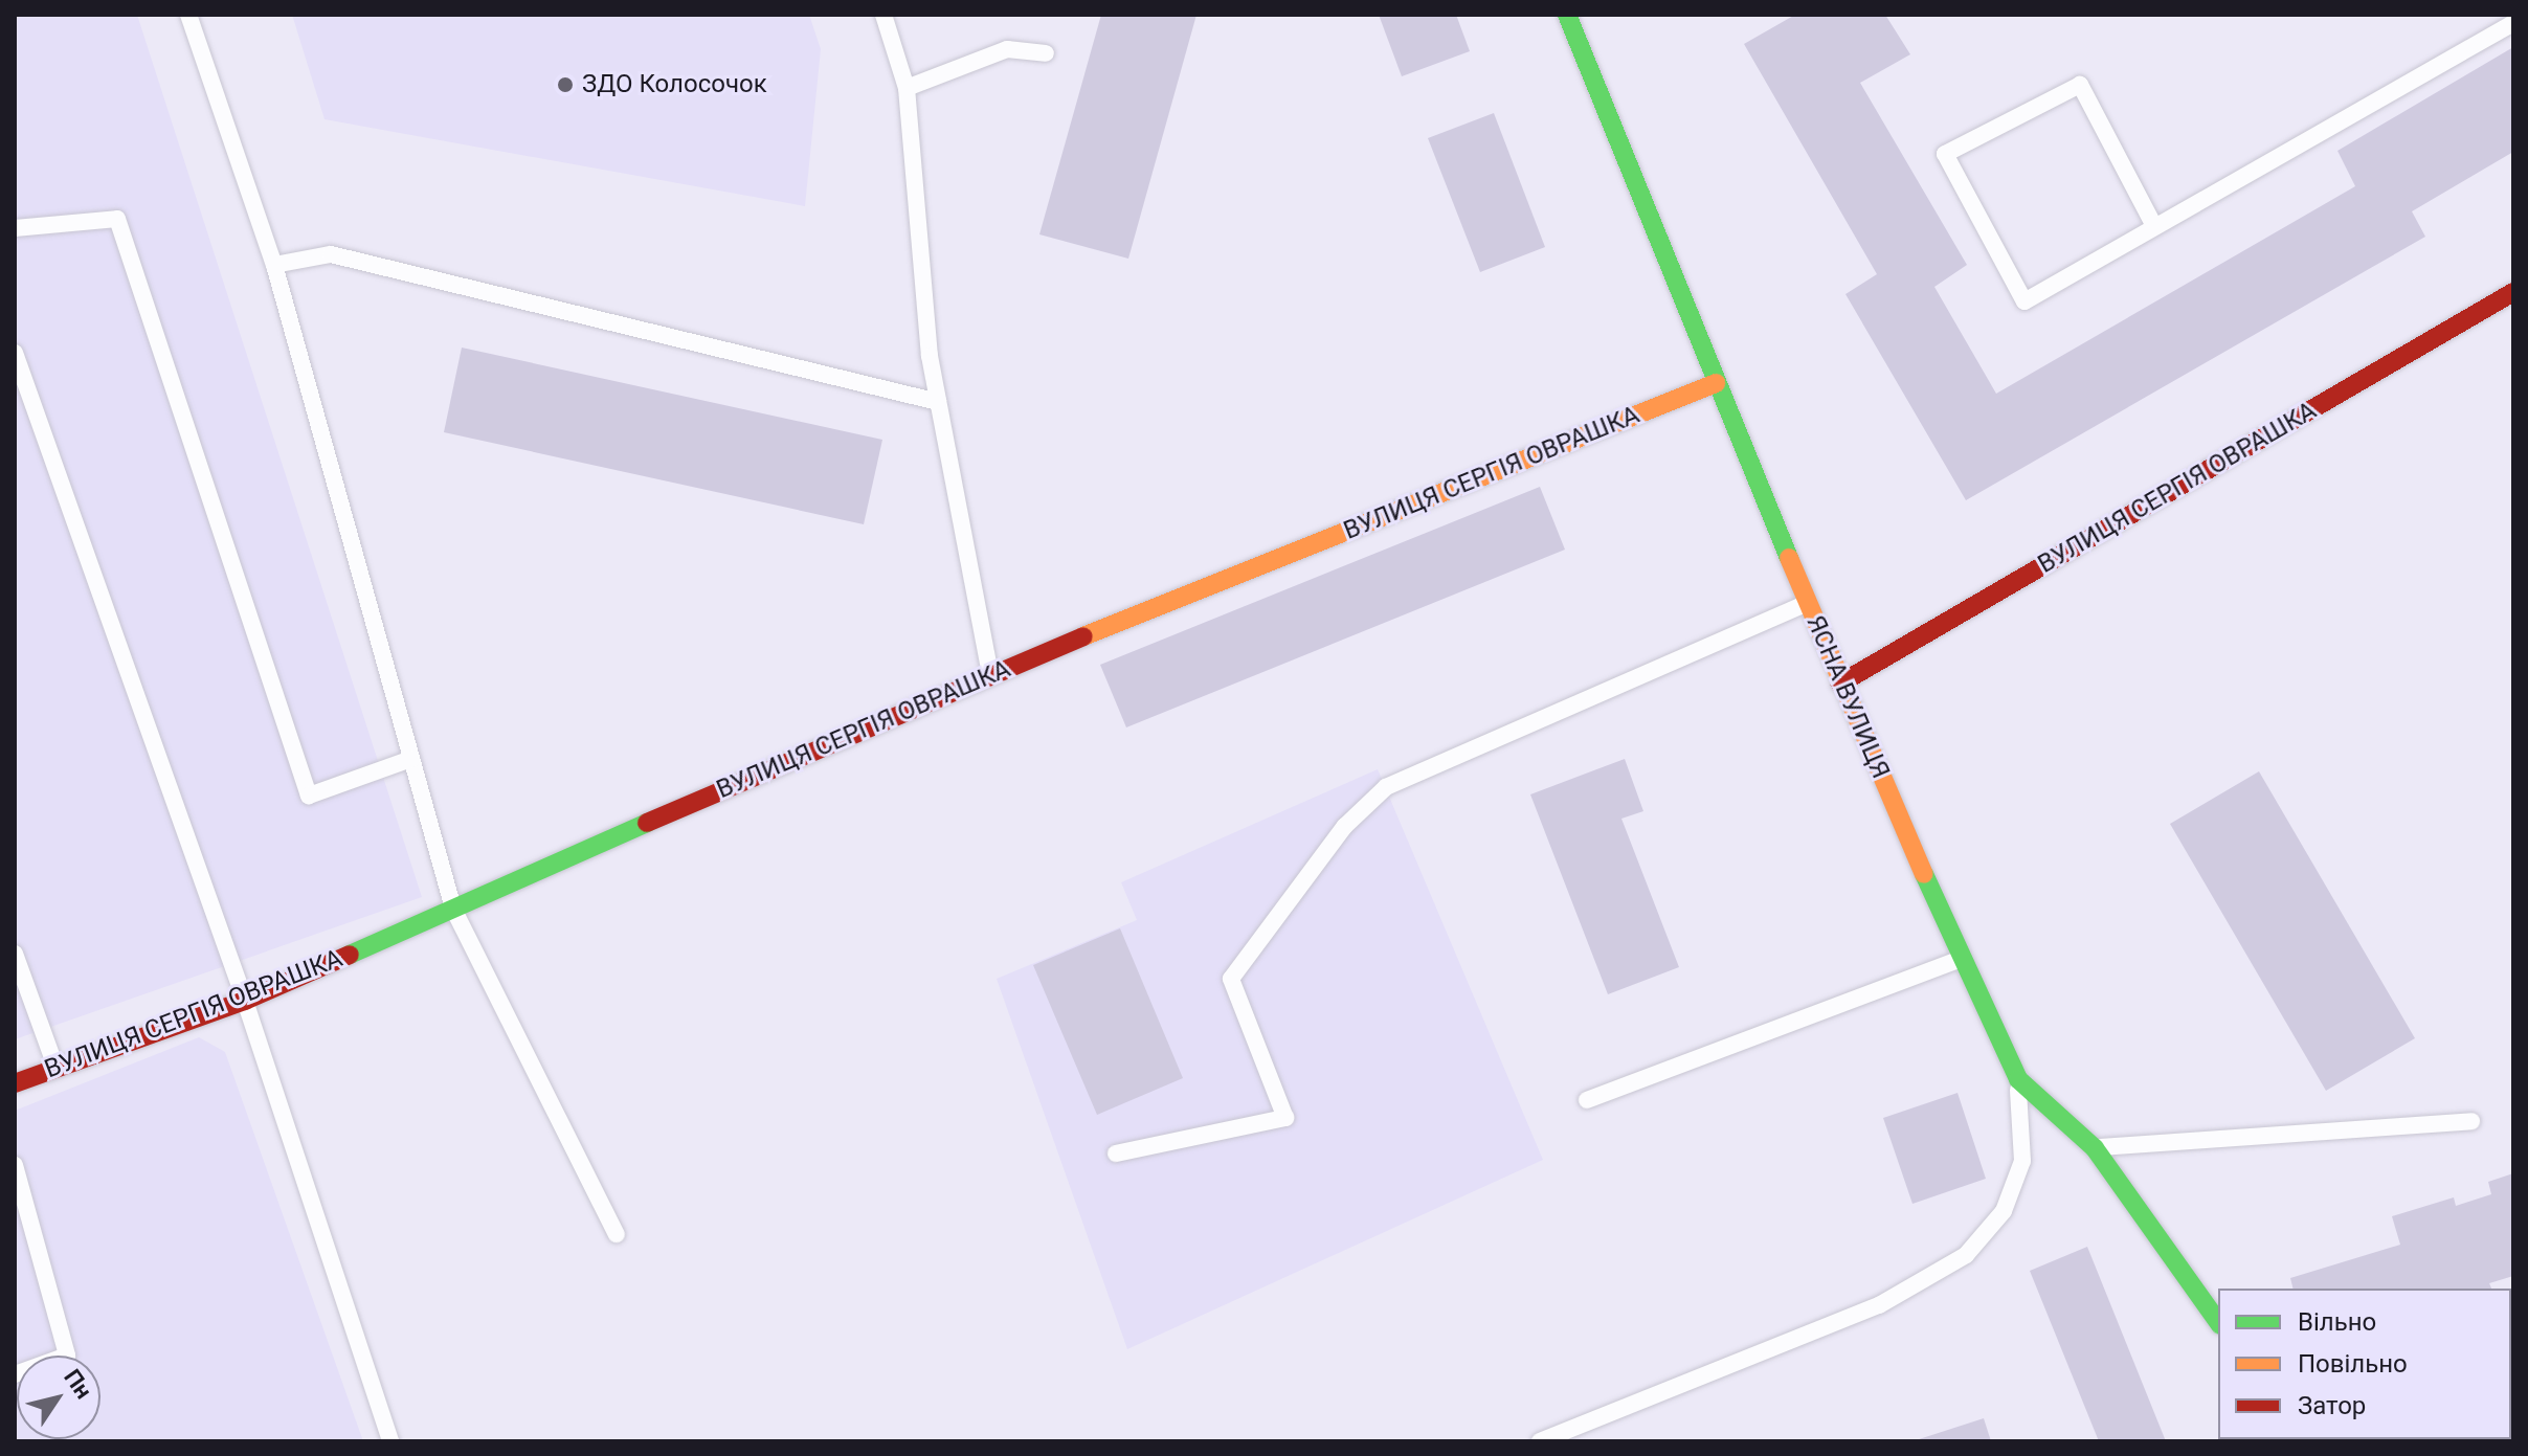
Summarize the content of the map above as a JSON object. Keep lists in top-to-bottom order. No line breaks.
{"streets":{"street":["ВУЛИЦЯ СЕРГІЯ ОВРАШКА","ЯСНА ВУЛИЦЯ"]},"crossings":[["ВУЛИЦЯ СЕРГІЯ ОВРАШКА","ЯСНА ВУЛИЦЯ"]],"places":["ЗДО Колосочок"],"legend":["Вільно","Повільно","Затор"],"north":"top right"}
